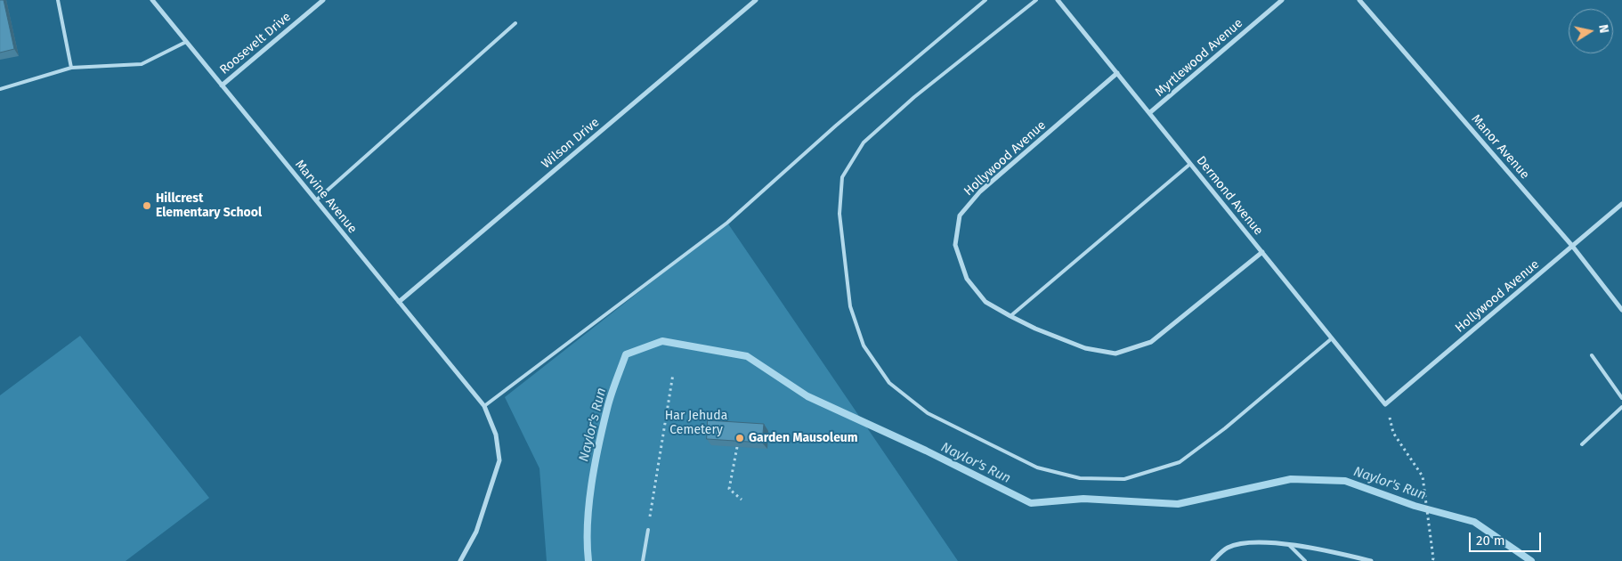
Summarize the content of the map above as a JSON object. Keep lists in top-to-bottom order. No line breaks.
{"streets":{"street":["Roosevelt Drive","Myrtlewood Avenue","Wilson Drive","Manor Avenue","Hollywood Avenue","Dermond Avenue","Marvine Avenue"]},"crossings":[["Roosevelt Drive","Marvine Avenue"],["Myrtlewood Avenue","Dermond Avenue"],["Wilson Drive","Marvine Avenue"],["Manor Avenue","Hollywood Avenue"],["Hollywood Avenue","Dermond Avenue"]],"water":["Naylor's Run"],"parks":["Har Jehuda Cemetery"],"places":["Hillcrest Elementary School","Garden Mausoleum"],"scale_bar":"20 m","north":"right"}
